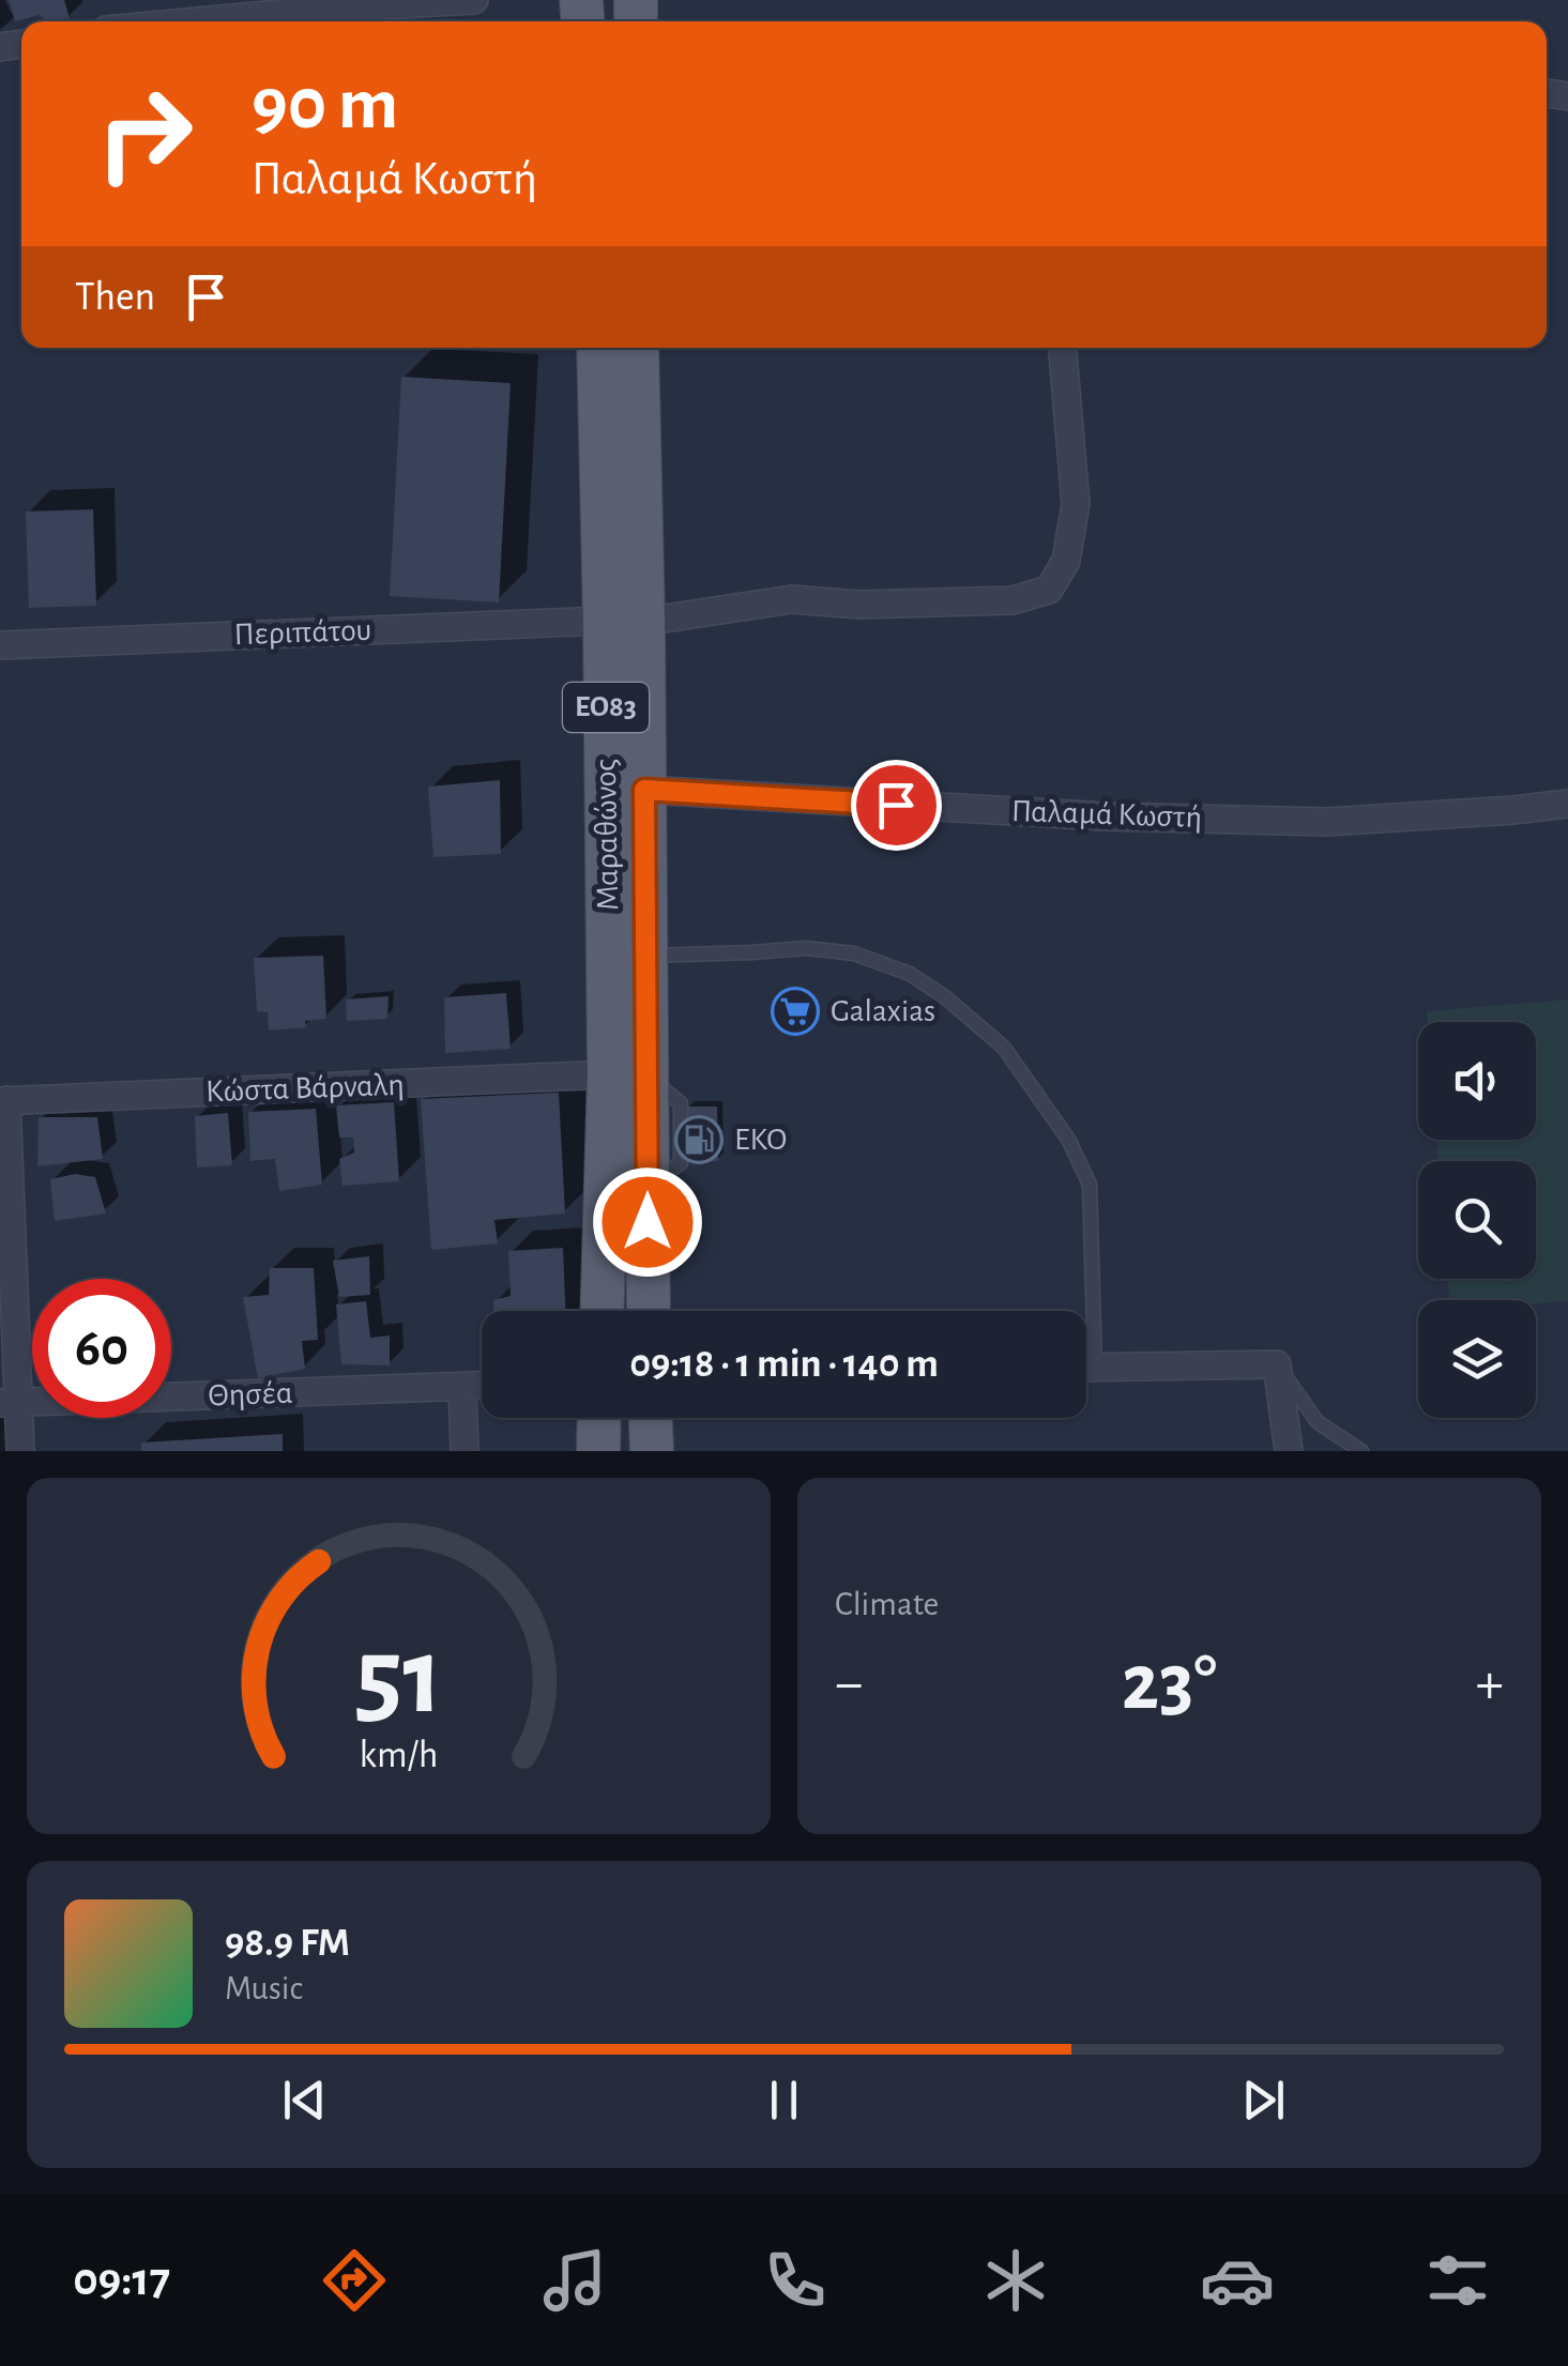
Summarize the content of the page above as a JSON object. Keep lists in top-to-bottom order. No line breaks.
{"streets":{"main road":["ΕΟ83","Μαραθώνος"],"street":["Περιπάτου","Παλαμά Κωστή","Κώστα Βάρναλη","Θησέα"]},"crossings":[["Περιπάτου","Μαραθώνος"],["Παλαμά Κωστή","Μαραθώνος"],["Μαραθώνος","Κώστα Βάρναλη"]],"places":{"supermarket":["Galaxias"],"fuel station":["EKO"]},"page":{"turn":["90 m","Παλαμά Κωστή"],"then":"Then","limit":"60","trip":"09:18 · 1 min · 140 m","tile":"Climate","heat":["−","23°","+"],"song":["98.9 FM","Music"],"tabs":"09:17","gauge":["51","km/h"]}}
